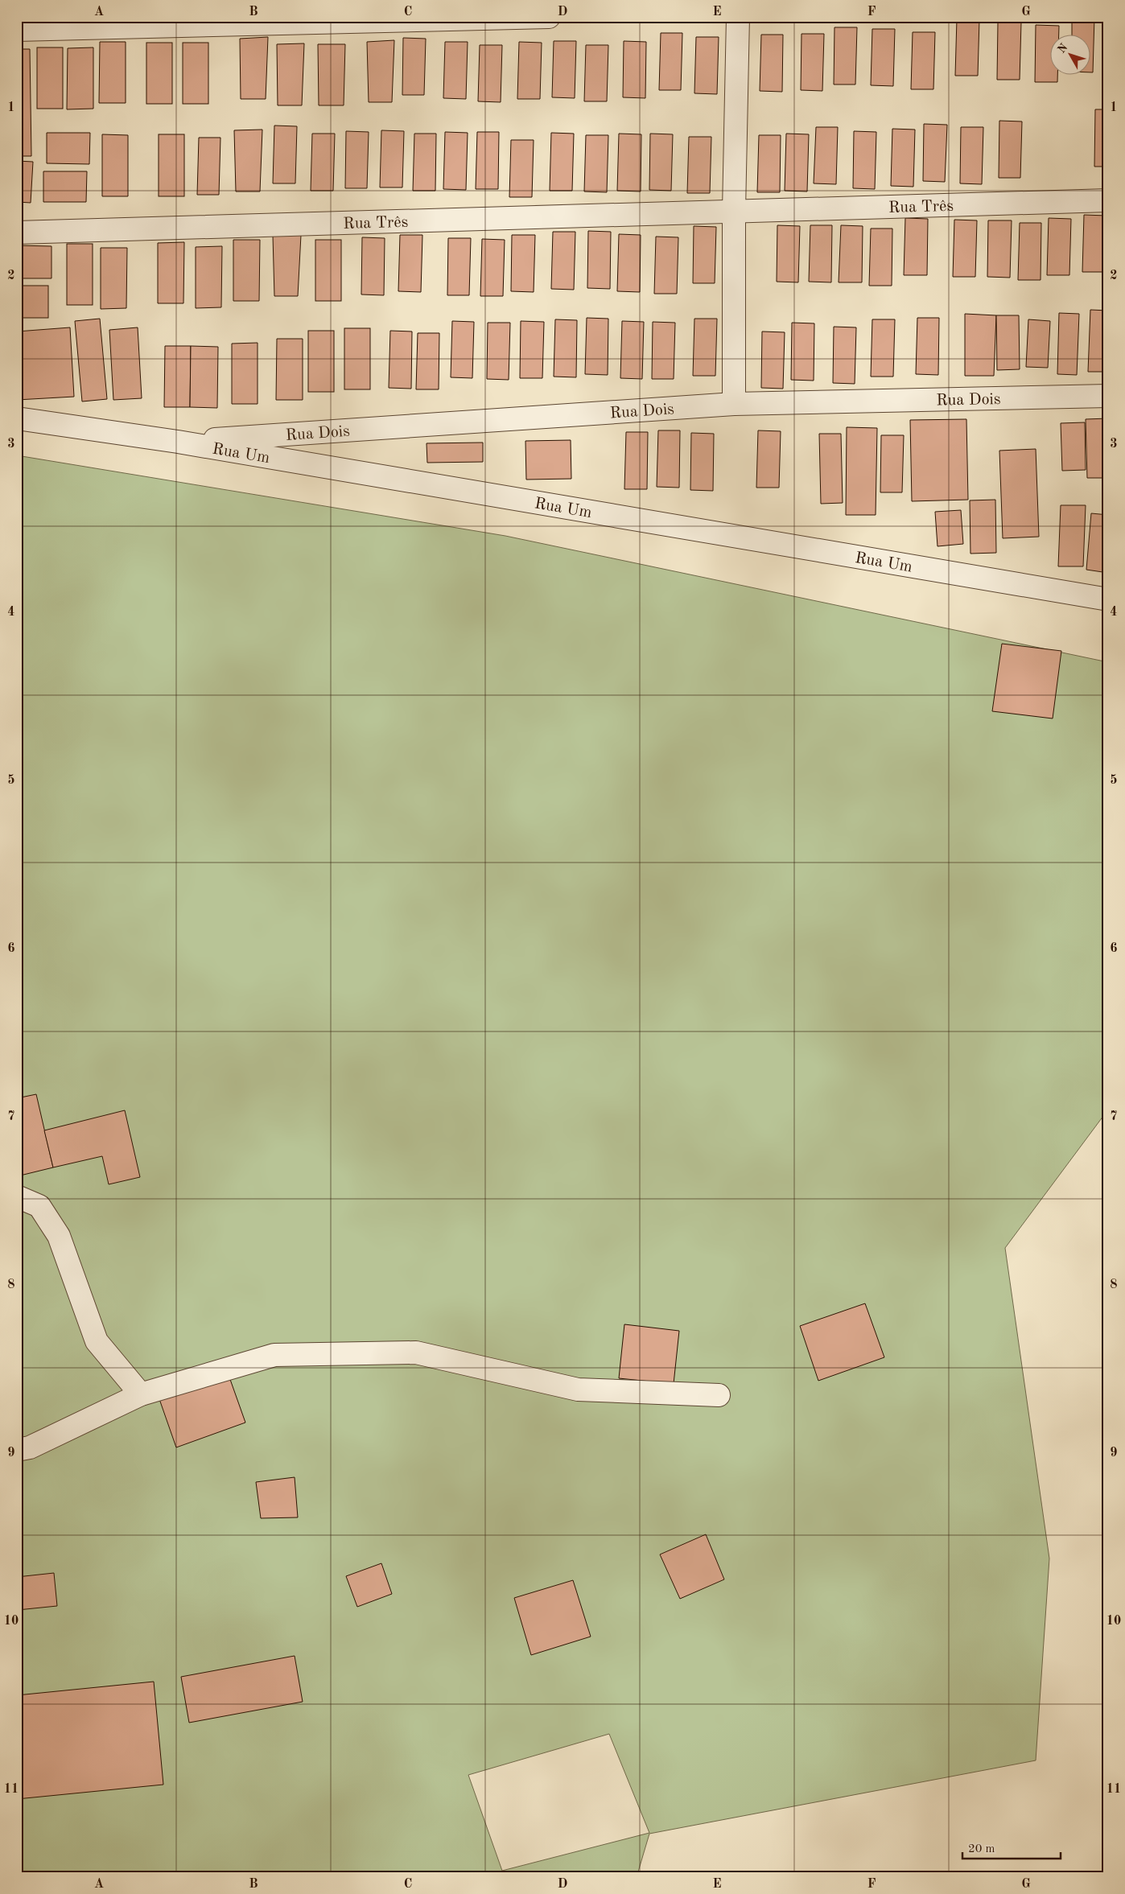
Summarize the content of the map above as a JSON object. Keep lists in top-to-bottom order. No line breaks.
{"streets":{"street":["Rua Três","Rua Dois","Rua Um"]},"crossings":[["Rua Dois","Rua Um"]],"scale_bar":"20 m","north":"top left","grid":{"columns":["A","B","C","D","E","F","G"],"rows":["1","2","3","4","5","6","7","8","9","10","11"]}}
